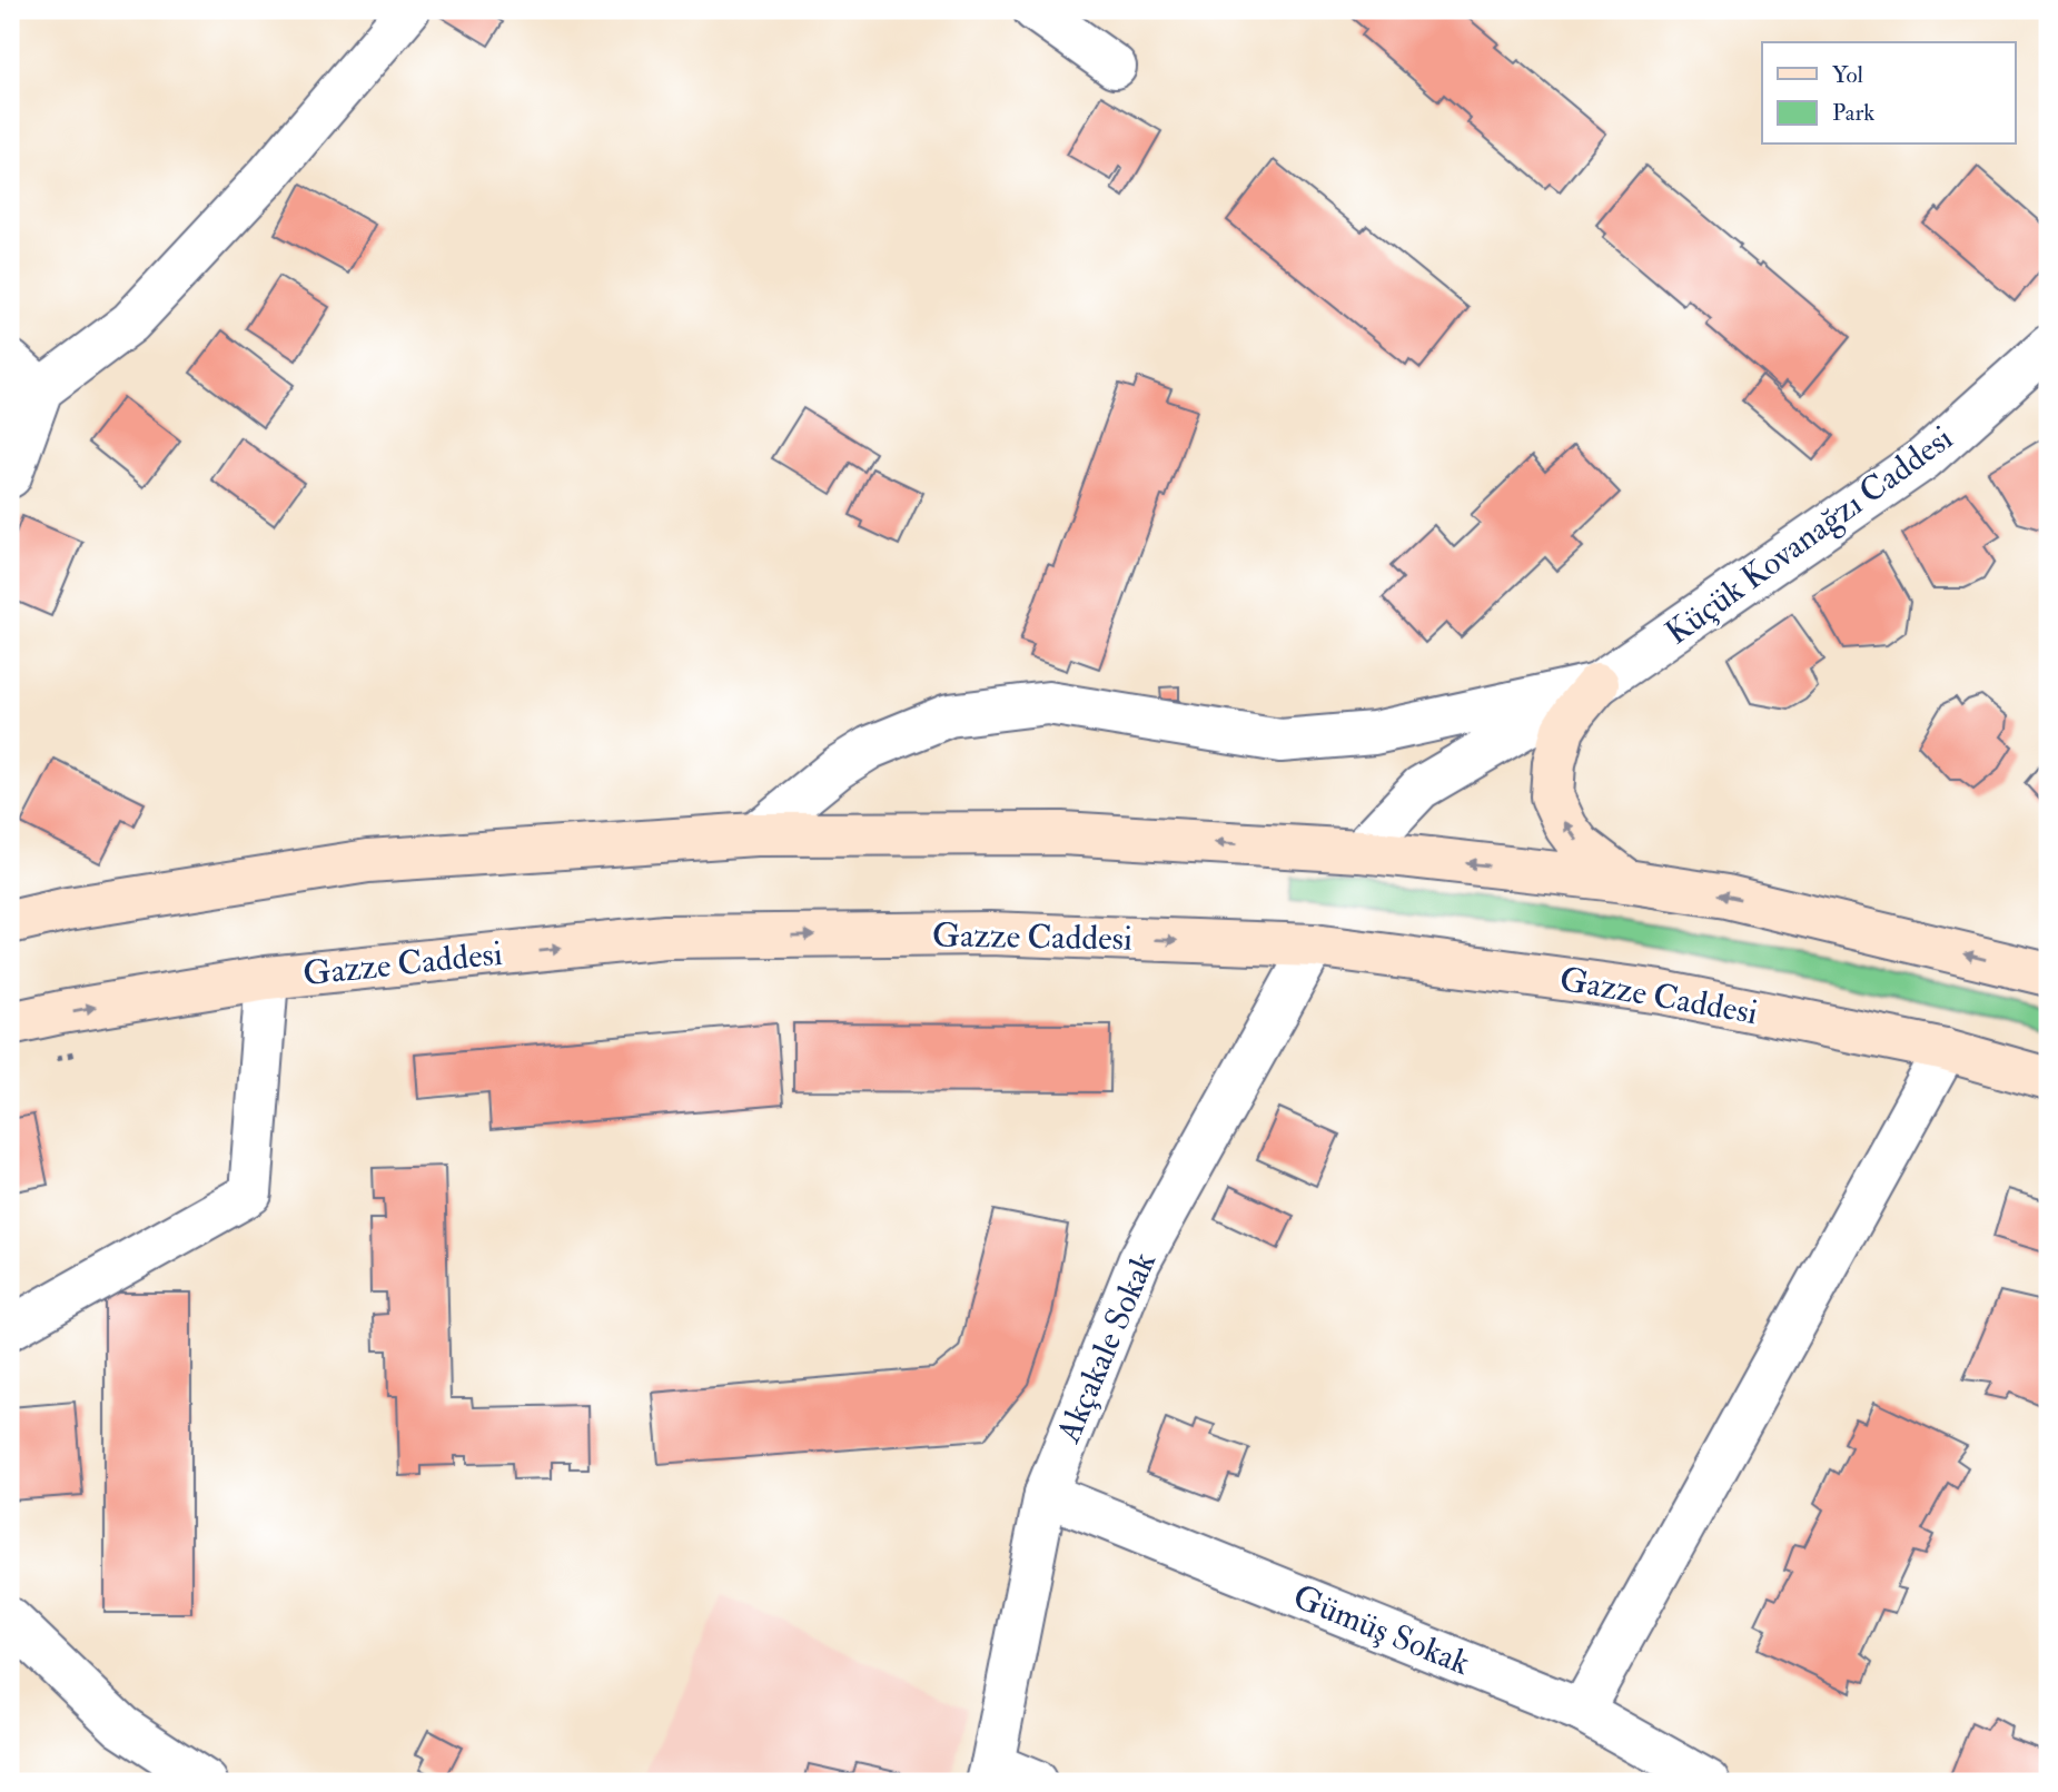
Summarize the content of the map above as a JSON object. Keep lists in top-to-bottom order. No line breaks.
{"streets":{"main road":["Gazze Caddesi"],"street":["Küçük Kovanağzı Caddesi","Akçakale Sokak","Gümüş Sokak"]},"crossings":[["Gazze Caddesi","Akçakale Sokak"],["Akçakale Sokak","Gümüş Sokak"]],"legend":["Yol","Park"]}
